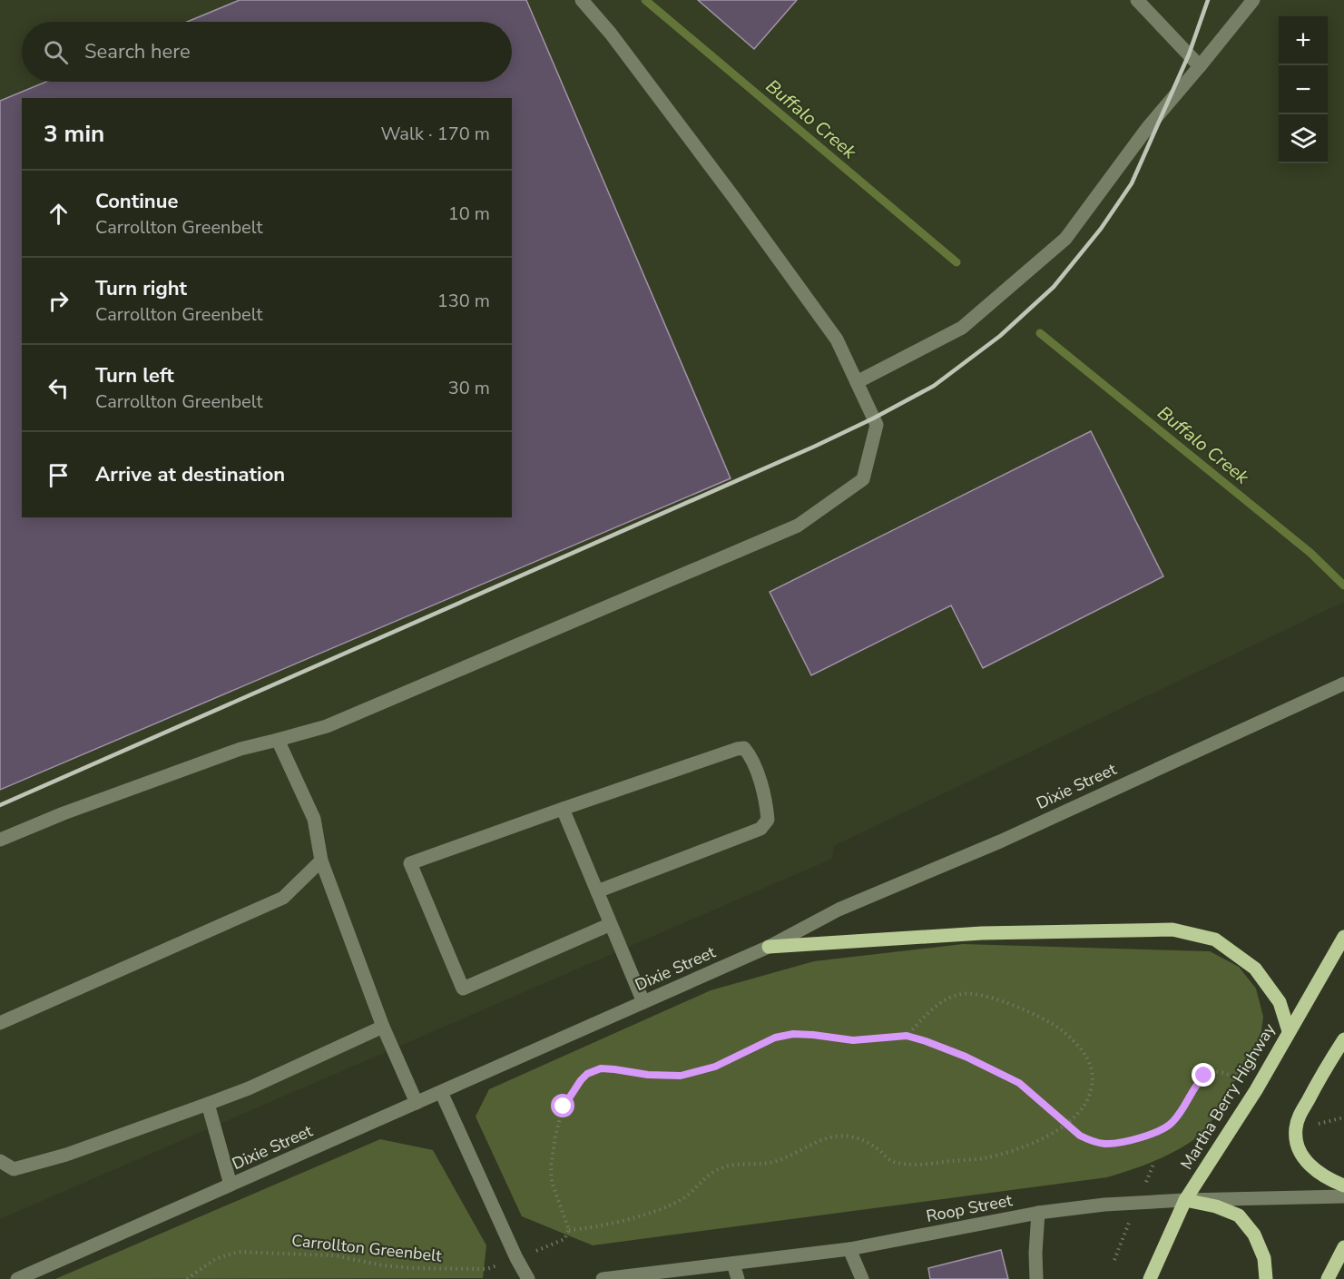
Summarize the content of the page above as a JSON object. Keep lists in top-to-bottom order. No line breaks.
{"streets":{"main road":["Martha Berry Highway"],"street":["Dixie Street","Roop Street"],"path":["Carrollton Greenbelt"]},"crossings":[["Martha Berry Highway","Roop Street"]],"water":["Buffalo Creek"],"page":{"map_buttons":["+","−"],"search":"Search here","heading":["3 min","Walk · 170 m"],"list":[["Continue","Carrollton Greenbelt","10 m"],["Turn right","Carrollton Greenbelt","130 m"],["Turn left","Carrollton Greenbelt","30 m"],"Arrive at destination"]}}
